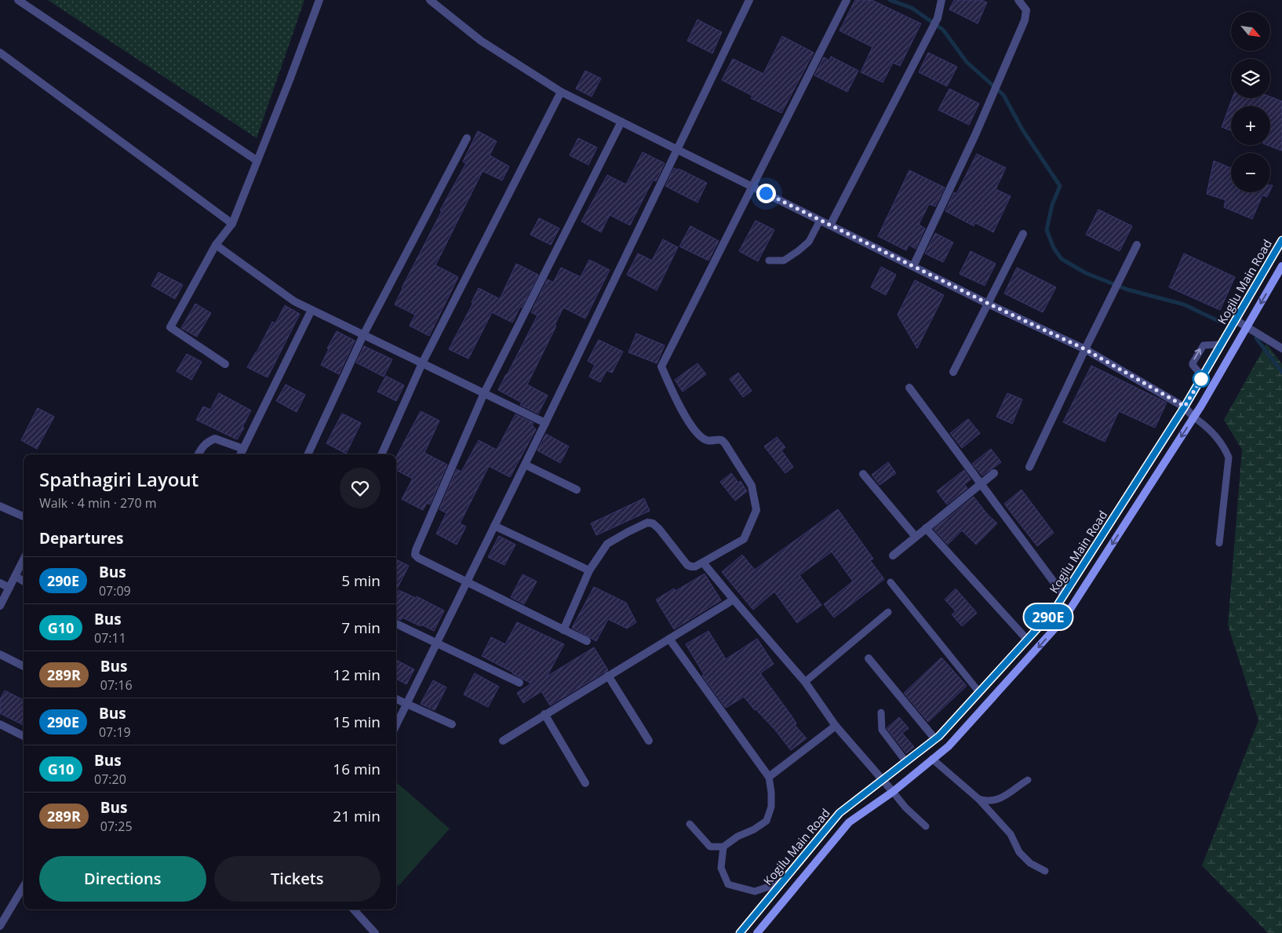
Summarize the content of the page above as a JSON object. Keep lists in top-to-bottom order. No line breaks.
{"streets":{"main road":["Kogilu Main Road"]},"lines":["bus line 290E"],"north":"bottom right","page":{"on_map":"290E","map_buttons":["+","−"],"heading":[["Spathagiri Layout","Walk · 4 min · 270 m"],"Departures"],"list":[{"mark":"290E","name":"Bus","note":"07:09","value":"5 min"},{"mark":"G10","name":"Bus","note":"07:11","value":"7 min"},{"mark":"289R","name":"Bus","note":"07:16","value":"12 min"},{"mark":"290E","name":"Bus","note":"07:19","value":"15 min"},{"mark":"G10","name":"Bus","note":"07:20","value":"16 min"},{"mark":"289R","name":"Bus","note":"07:25","value":"21 min"}],"buttons":["Directions","Tickets"]}}
